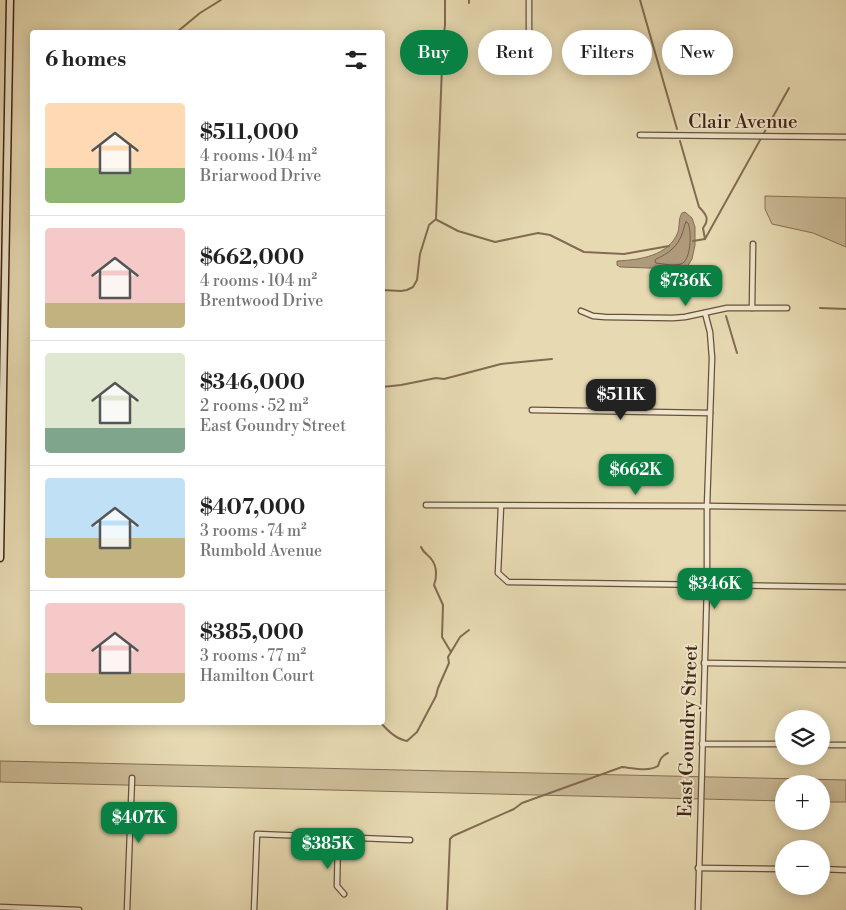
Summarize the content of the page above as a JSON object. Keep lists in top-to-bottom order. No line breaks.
{"streets":{"street":["Clair Avenue","East Goundry Street"]},"page":{"chip":["Buy","Rent","Filters","New"],"heading":"6 homes","list":[{"name":"$511,000","note":"4 rooms · 104 m² · Briarwood Drive"},{"name":"$662,000","note":"4 rooms · 104 m² · Brentwood Drive"},{"name":"$346,000","note":"2 rooms · 52 m² · East Goundry Street"},{"name":"$407,000","note":"3 rooms · 74 m² · Rumbold Avenue"},{"name":"$385,000","note":"3 rooms · 77 m² · Hamilton Court"}],"price":["$736K","$511K","$662K","$346K","$407K","$385K"],"map_buttons":["+","−"]}}
